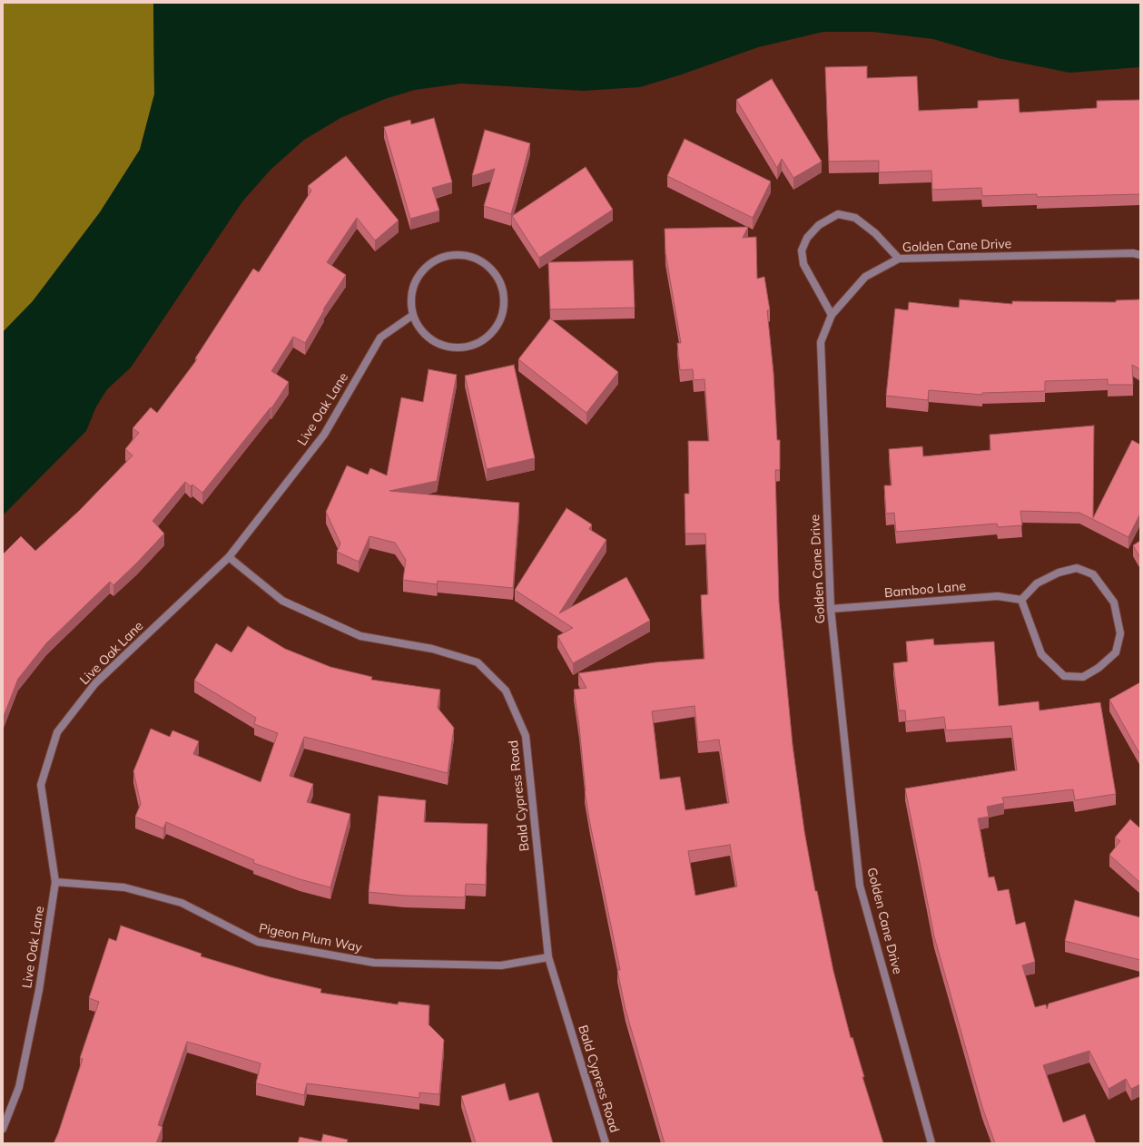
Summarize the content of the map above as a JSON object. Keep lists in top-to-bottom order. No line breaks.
{"streets":{"street":["Golden Cane Drive","Live Oak Lane","Bamboo Lane","Bald Cypress Road","Pigeon Plum Way"]},"crossings":[["Golden Cane Drive","Bamboo Lane"],["Live Oak Lane","Bald Cypress Road"],["Live Oak Lane","Pigeon Plum Way"],["Bald Cypress Road","Pigeon Plum Way"]]}
